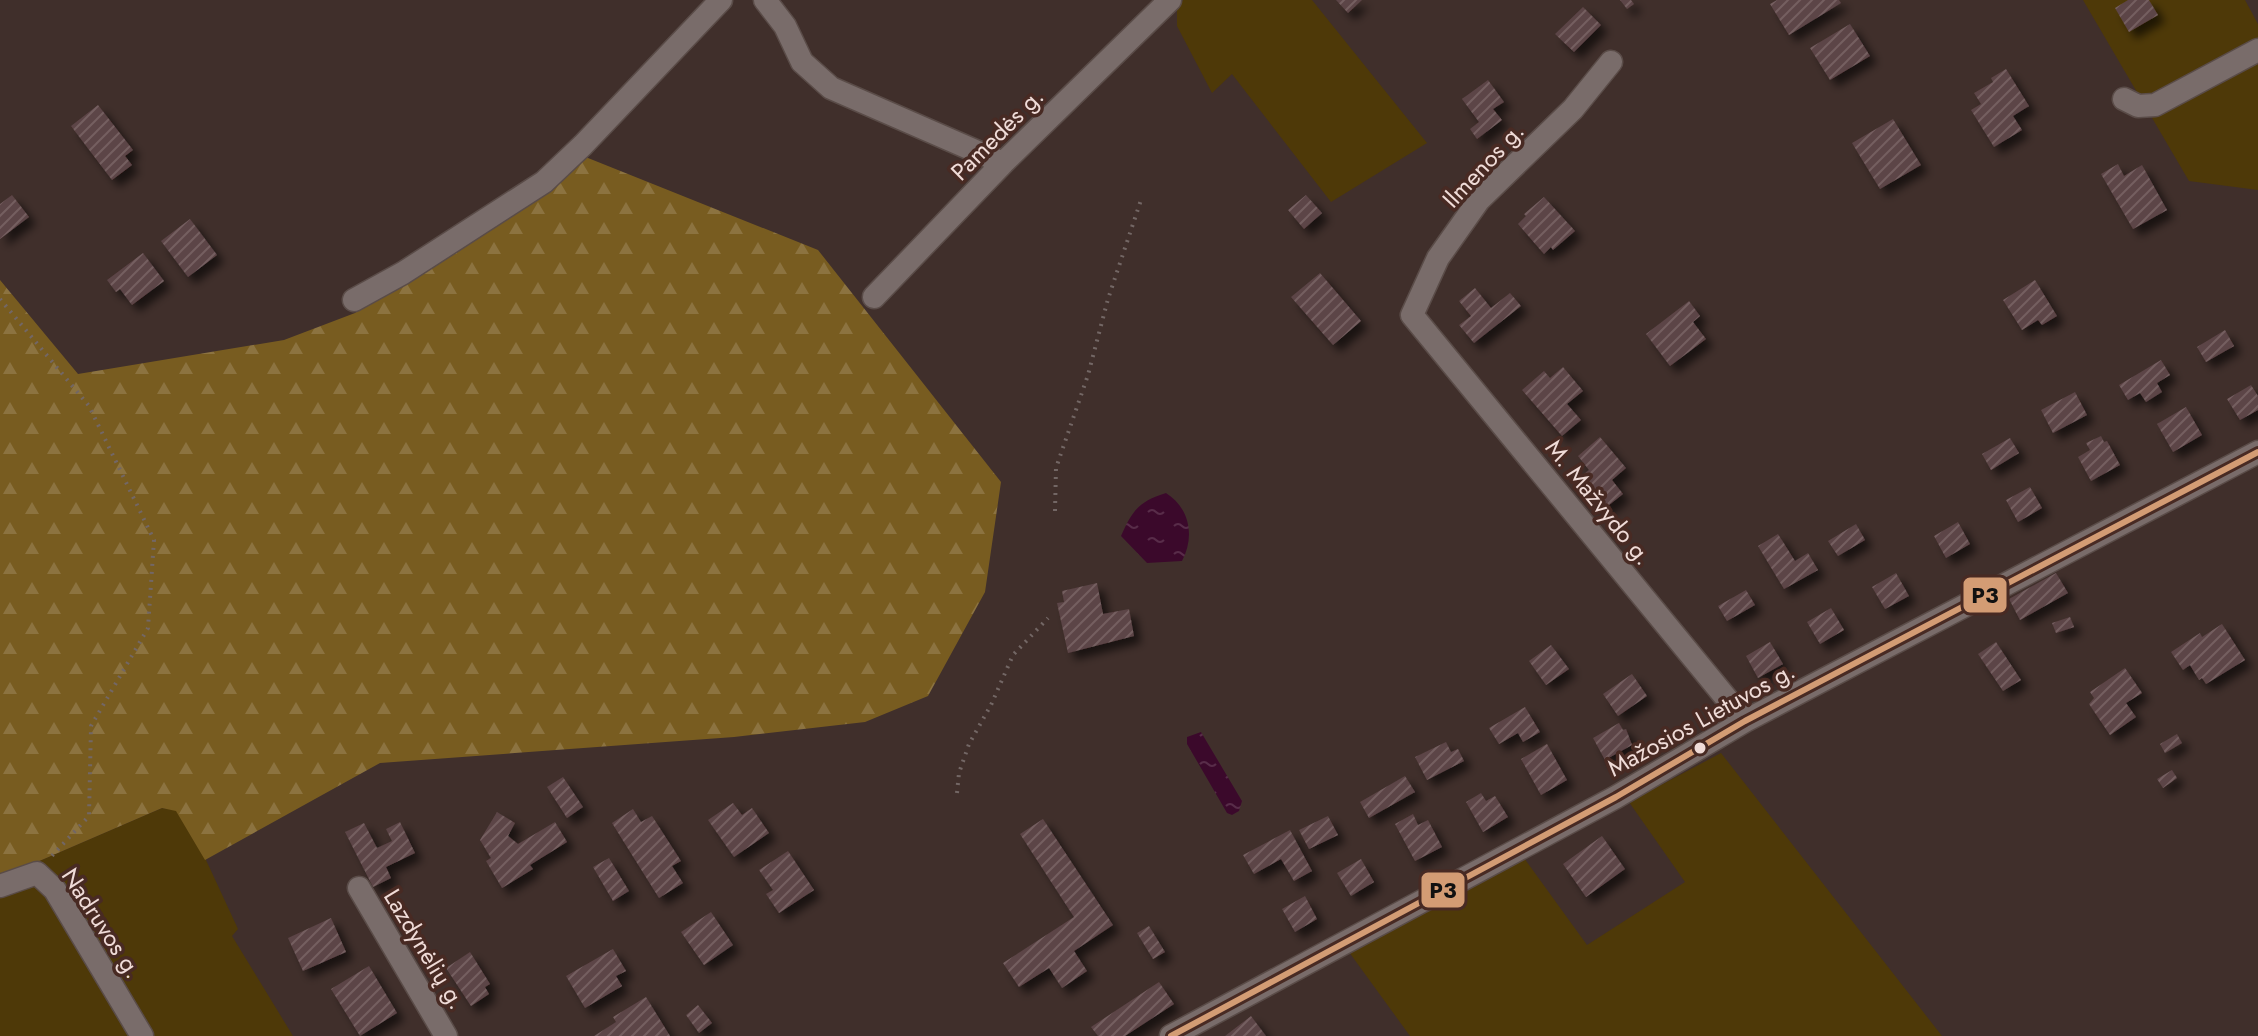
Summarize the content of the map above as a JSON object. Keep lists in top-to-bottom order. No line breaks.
{"streets":{"street":["Pamedės g.","Ilmenos g.","M. Mažvydo g.","Mažosios Lietuvos g.","Nadruvos g.","Lazdynėlių g."]},"crossings":[["Ilmenos g.","M. Mažvydo g."],["M. Mažvydo g.","Mažosios Lietuvos g."]],"lines":["transit line P3"]}
